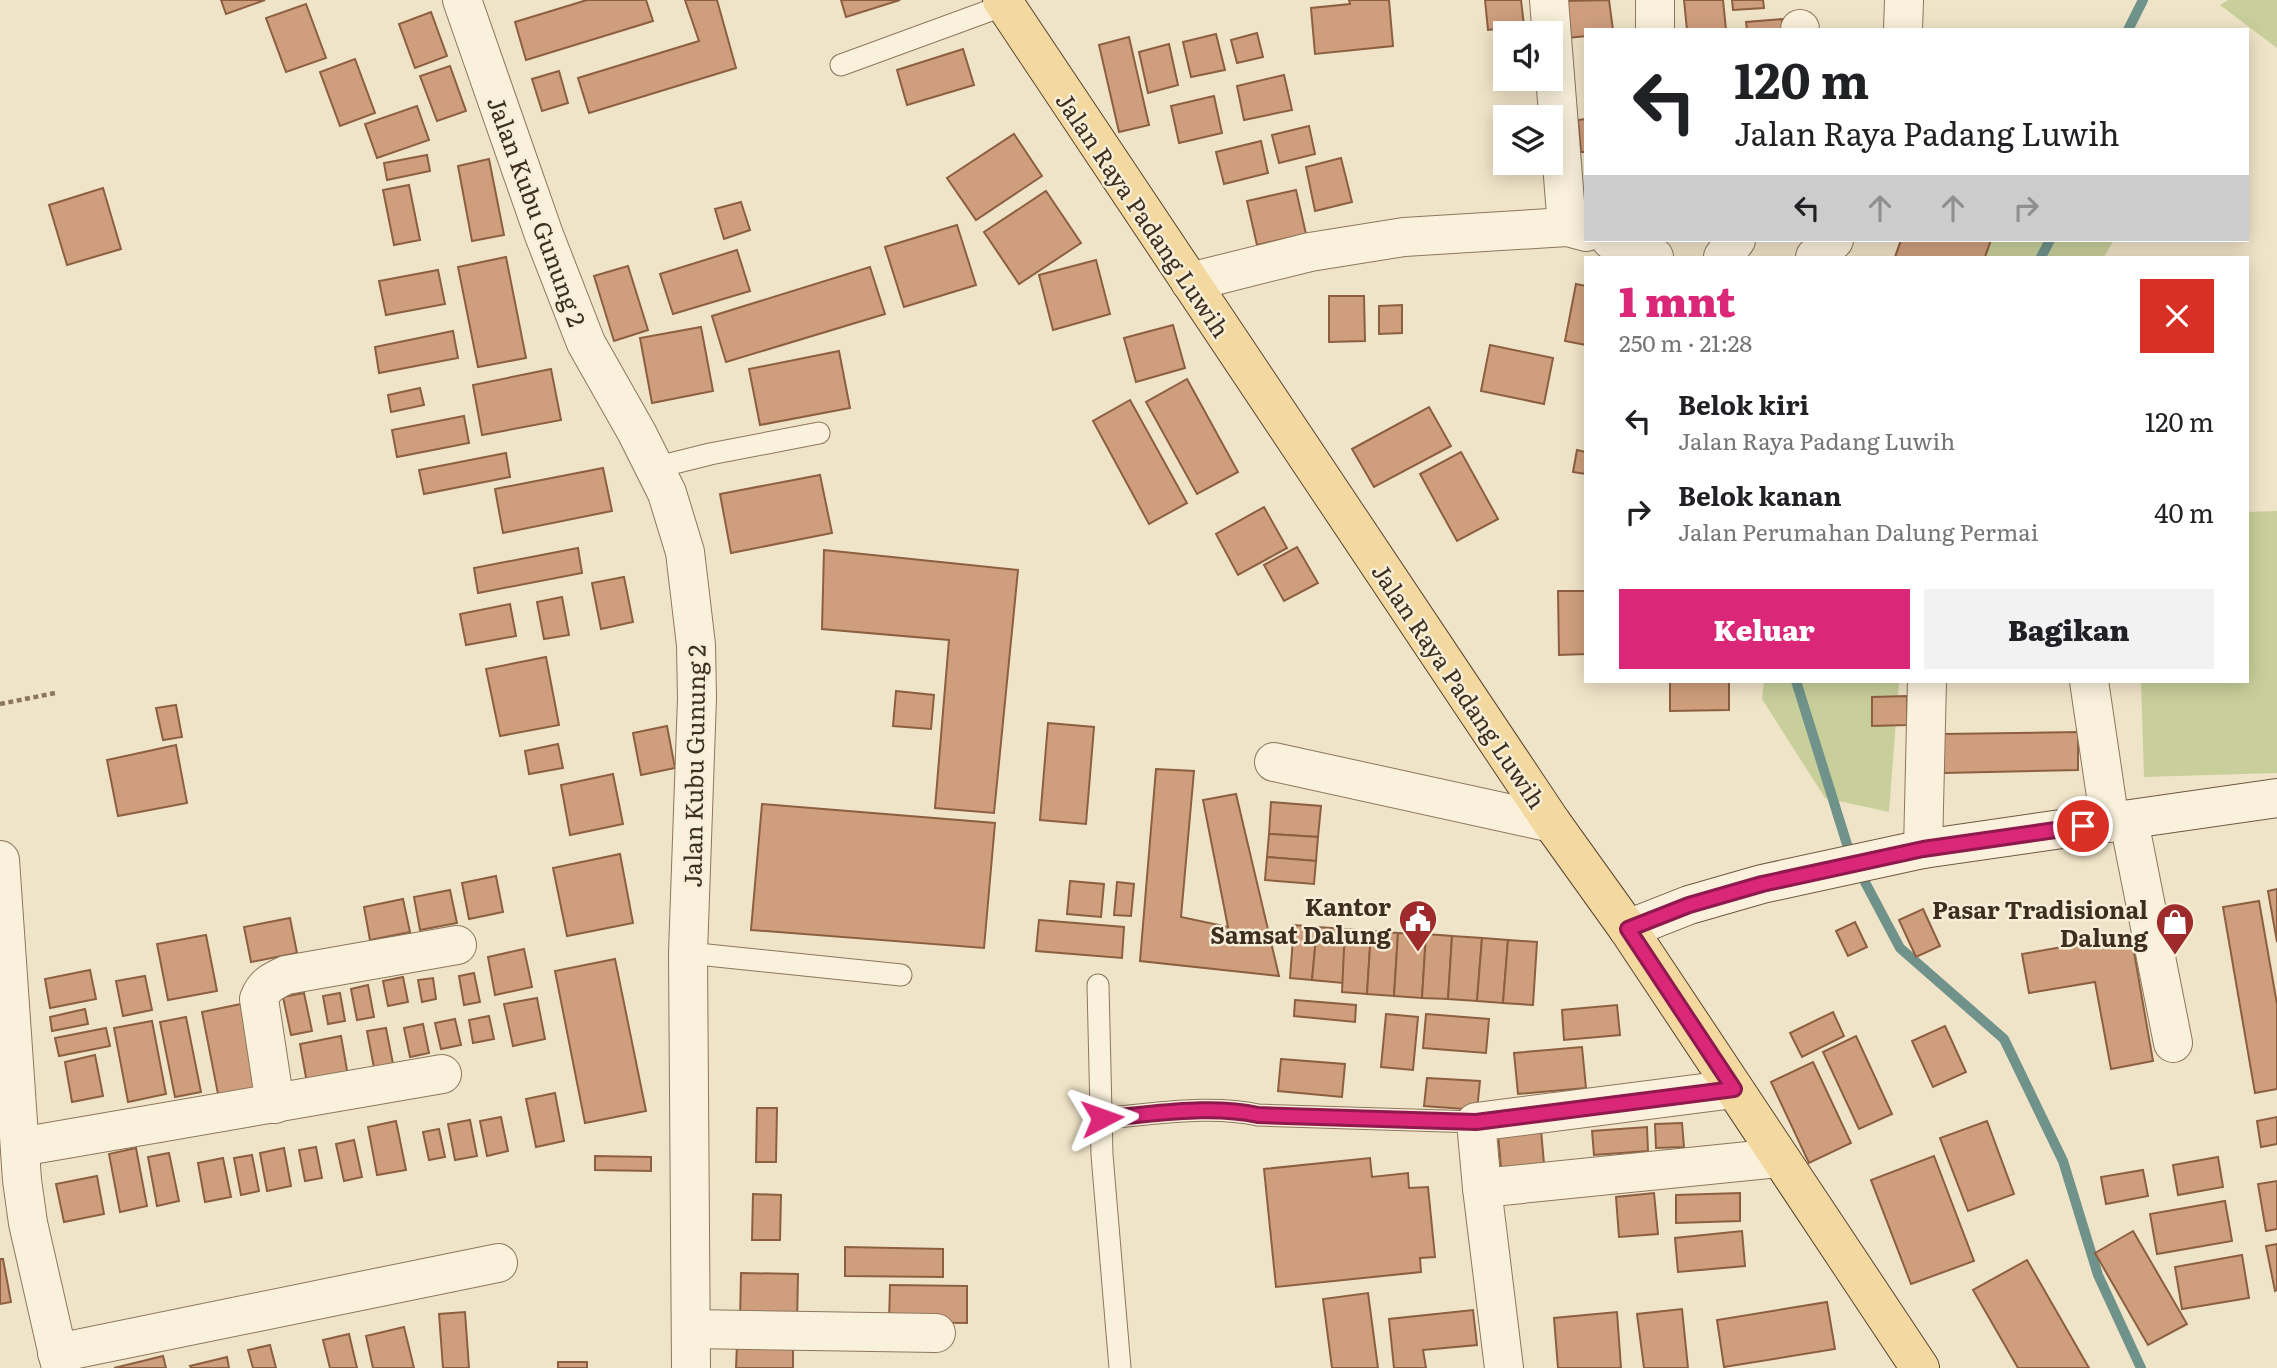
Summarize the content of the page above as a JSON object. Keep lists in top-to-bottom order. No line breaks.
{"streets":{"main road":["Jalan Raya Padang Luwih"],"street":["Jalan Kubu Gunung 2"]},"places":{"public building":["Kantor Samsat Dalung"],"shop":["Pasar Tradisional Dalung"]},"page":{"turn":["120 m","Jalan Raya Padang Luwih"],"heading":["1 mnt","250 m · 21:28"],"list":[{"name":"Belok kiri","note":"Jalan Raya Padang Luwih","value":"120 m"},{"name":"Belok kanan","note":"Jalan Perumahan Dalung Permai","value":"40 m"}],"buttons":["Keluar","Bagikan"]}}
